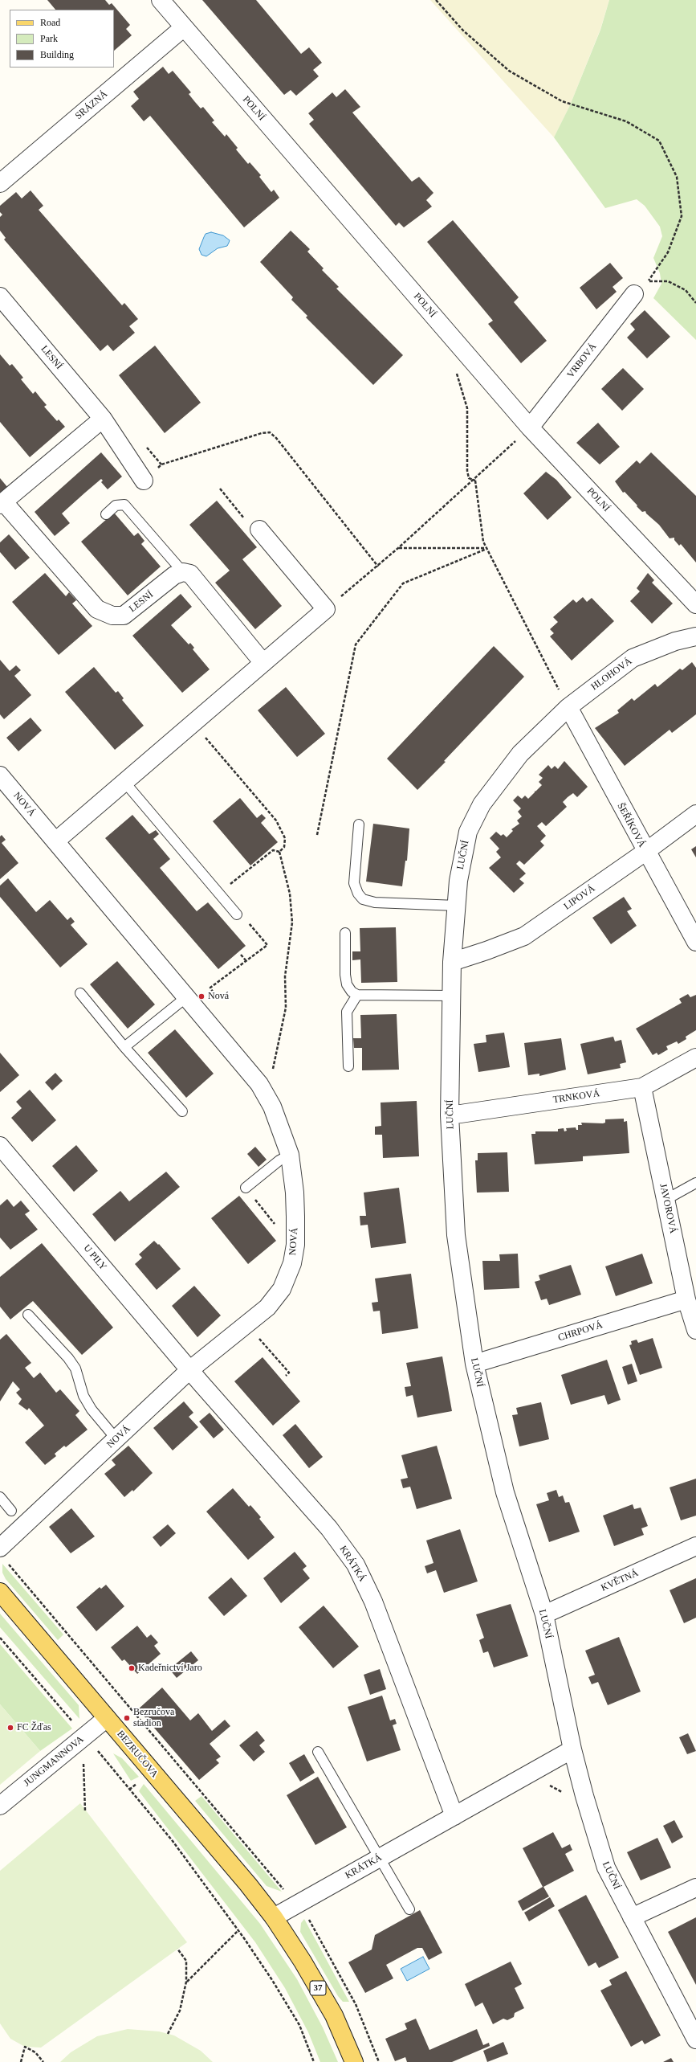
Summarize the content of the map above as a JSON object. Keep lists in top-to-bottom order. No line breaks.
{"streets":{"main road":["BEZRUČOVA","37"],"street":["SRÁZNÁ","POLNÍ","LESNÍ","VRBOVÁ","HLOHOVÁ","NOVÁ","ŠEŘÍKOVÁ","LUČNÍ","LIPOVÁ","TRNKOVÁ","JAVOROVÁ","U PILY","CHRPOVÁ","KRÁTKÁ","KVĚTNÁ","JUNGMANNOVA"]},"crossings":[["SRÁZNÁ","POLNÍ"],["POLNÍ","VRBOVÁ"],["HLOHOVÁ","ŠEŘÍKOVÁ"],["HLOHOVÁ","LUČNÍ"],["NOVÁ","U PILY"],["NOVÁ","KRÁTKÁ"],["ŠEŘÍKOVÁ","LUČNÍ"],["ŠEŘÍKOVÁ","LIPOVÁ"],["LUČNÍ","LIPOVÁ"],["LUČNÍ","TRNKOVÁ"],["LUČNÍ","CHRPOVÁ"],["LUČNÍ","KRÁTKÁ"],["LUČNÍ","KVĚTNÁ"],["TRNKOVÁ","JAVOROVÁ"],["JAVOROVÁ","CHRPOVÁ"],["U PILY","KRÁTKÁ"],["KRÁTKÁ","BEZRUČOVA"],["KRÁTKÁ","37"],["BEZRUČOVA","JUNGMANNOVA"],["BEZRUČOVA","37"]],"places":["Nová","Kadeřnictví Jaro","Bezručova stadion","FC Žďas"],"legend":["Road","Park","Building"]}
